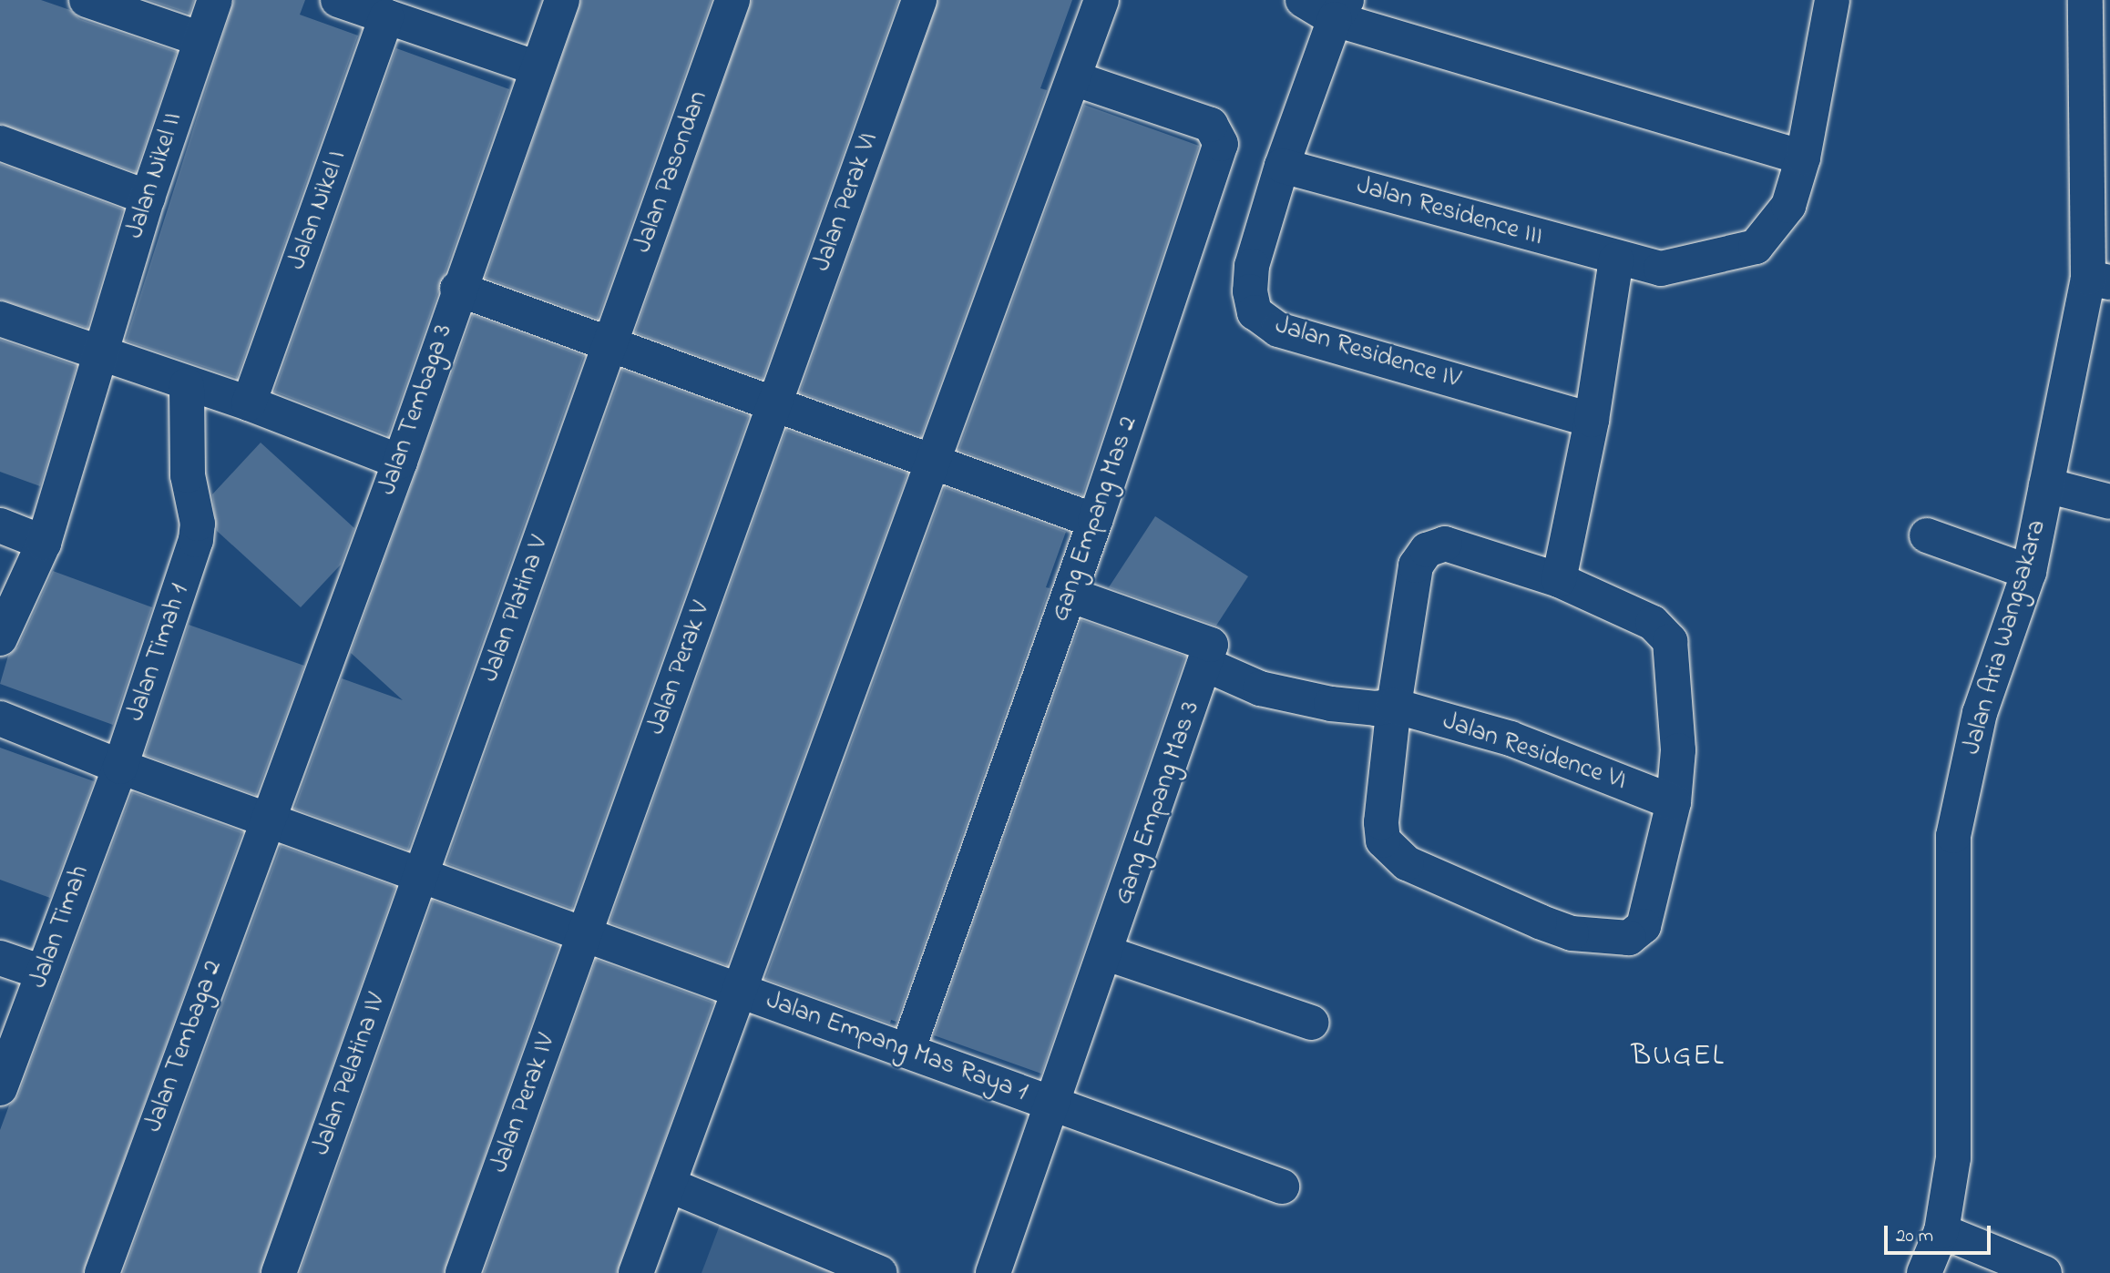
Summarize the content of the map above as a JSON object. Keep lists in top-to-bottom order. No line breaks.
{"streets":{"street":["Jalan Pasondan","Jalan Nikel II","Jalan Perak VI","Jalan Nikel I","Jalan Residence III","Jalan Residence IV","Jalan Tembaga 3","Gang Empang Mas 2","Jalan Platina V","Jalan Aria Wangsakara","Jalan Timah 1","Jalan Perak V","Jalan Residence VI","Gang Empang Mas 3","Jalan Timah","Jalan Tembaga 2","Jalan Empang Mas Raya 1","Jalan Pelatina IV","Jalan Perak IV"]},"crossings":[["Jalan Pasondan","Jalan Platina V"],["Jalan Perak VI","Jalan Perak V"],["Jalan Residence III","Jalan Residence IV"],["Jalan Tembaga 3","Jalan Tembaga 2"],["Jalan Tembaga 3","Jalan Empang Mas Raya 1"],["Gang Empang Mas 2","Gang Empang Mas 3"],["Gang Empang Mas 2","Jalan Empang Mas Raya 1"],["Jalan Platina V","Jalan Empang Mas Raya 1"],["Jalan Platina V","Jalan Pelatina IV"],["Jalan Timah 1","Jalan Timah"],["Jalan Timah 1","Jalan Empang Mas Raya 1"],["Jalan Perak V","Jalan Empang Mas Raya 1"],["Jalan Perak V","Jalan Perak IV"],["Jalan Residence VI","Gang Empang Mas 3"],["Gang Empang Mas 3","Jalan Empang Mas Raya 1"],["Jalan Timah","Jalan Empang Mas Raya 1"],["Jalan Tembaga 2","Jalan Empang Mas Raya 1"],["Jalan Empang Mas Raya 1","Jalan Pelatina IV"],["Jalan Empang Mas Raya 1","Jalan Perak IV"]],"districts":["BUGEL"],"scale_bar":"20 m"}
